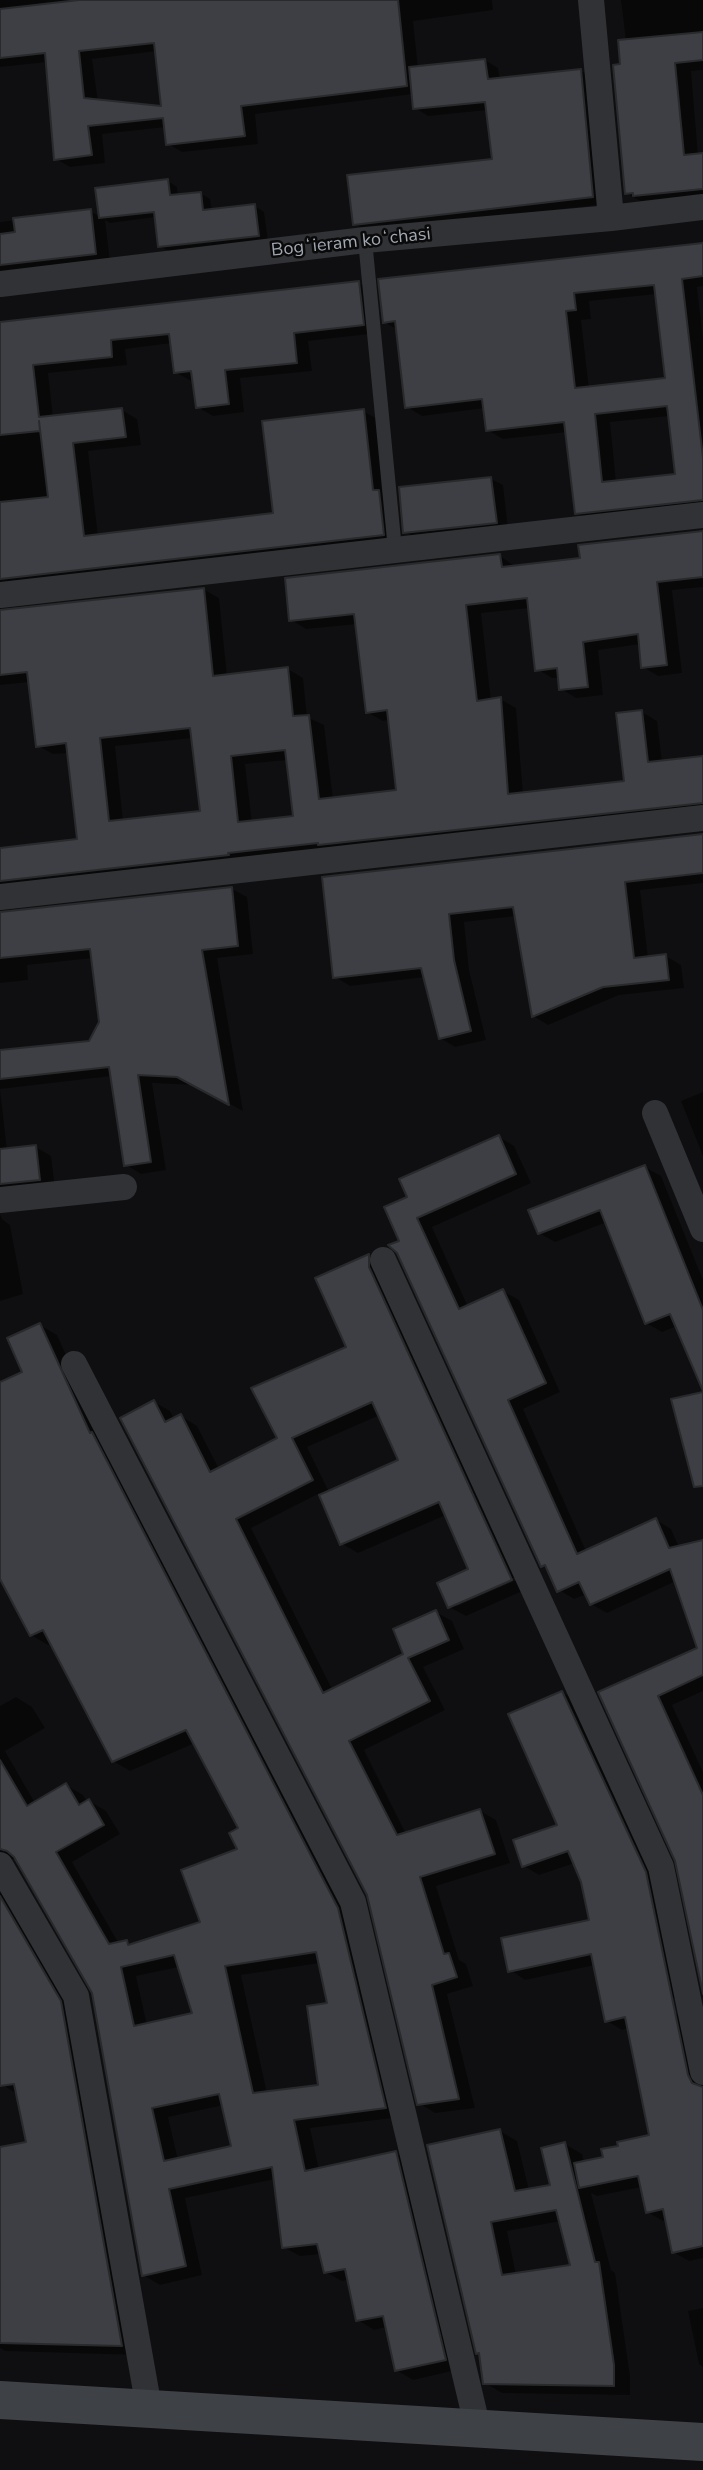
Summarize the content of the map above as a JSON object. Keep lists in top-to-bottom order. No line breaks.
{"streets":{"street":["Bogʻieram koʻchasi"]}}
